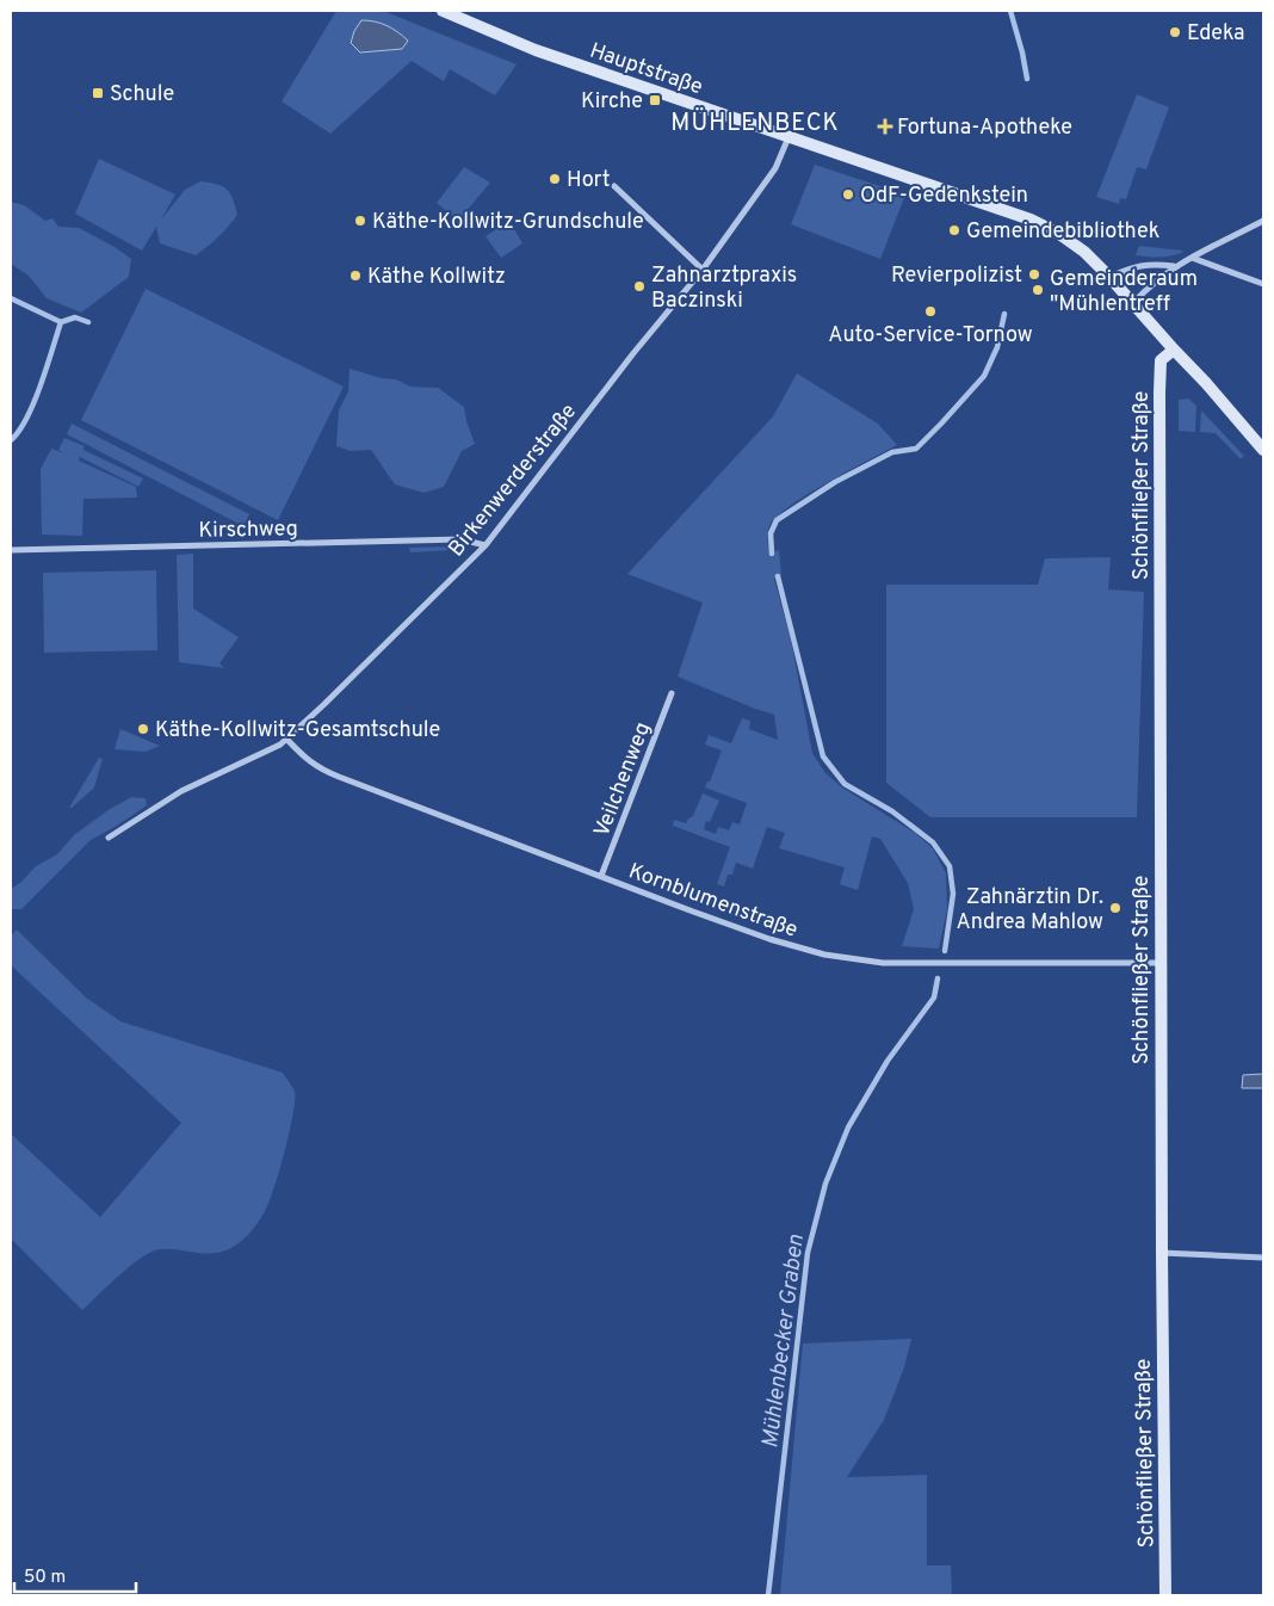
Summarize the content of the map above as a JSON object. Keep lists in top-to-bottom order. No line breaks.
{"streets":{"main road":["Hauptstraße","Schönfließer Straße"],"street":["Birkenwerderstraße","Kirschweg","Veilchenweg","Kornblumenstraße"]},"crossings":[["Hauptstraße","Birkenwerderstraße"],["Hauptstraße","Schönfließer Straße"],["Birkenwerderstraße","Kirschweg"],["Birkenwerderstraße","Kornblumenstraße"],["Schönfließer Straße","Kornblumenstraße"],["Veilchenweg","Kornblumenstraße"]],"districts":["MÜHLENBECK"],"water":["Mühlenbecker Graben"],"places":{"other":["Edeka","Hort","OdF-Gedenkstein","Käthe-Kollwitz-Grundschule","Gemeindebibliothek","Revierpolizist","Käthe Kollwitz","Zahnarztpraxis Baczinski","Gemeinderaum \"Mühlentreff","Auto-Service-Tornow","Käthe-Kollwitz-Gesamtschule","Zahnärztin Dr. Andrea Mahlow"],"transit":["Schule","Kirche"],"health":["Fortuna-Apotheke"]},"scale_bar":"50 m"}
